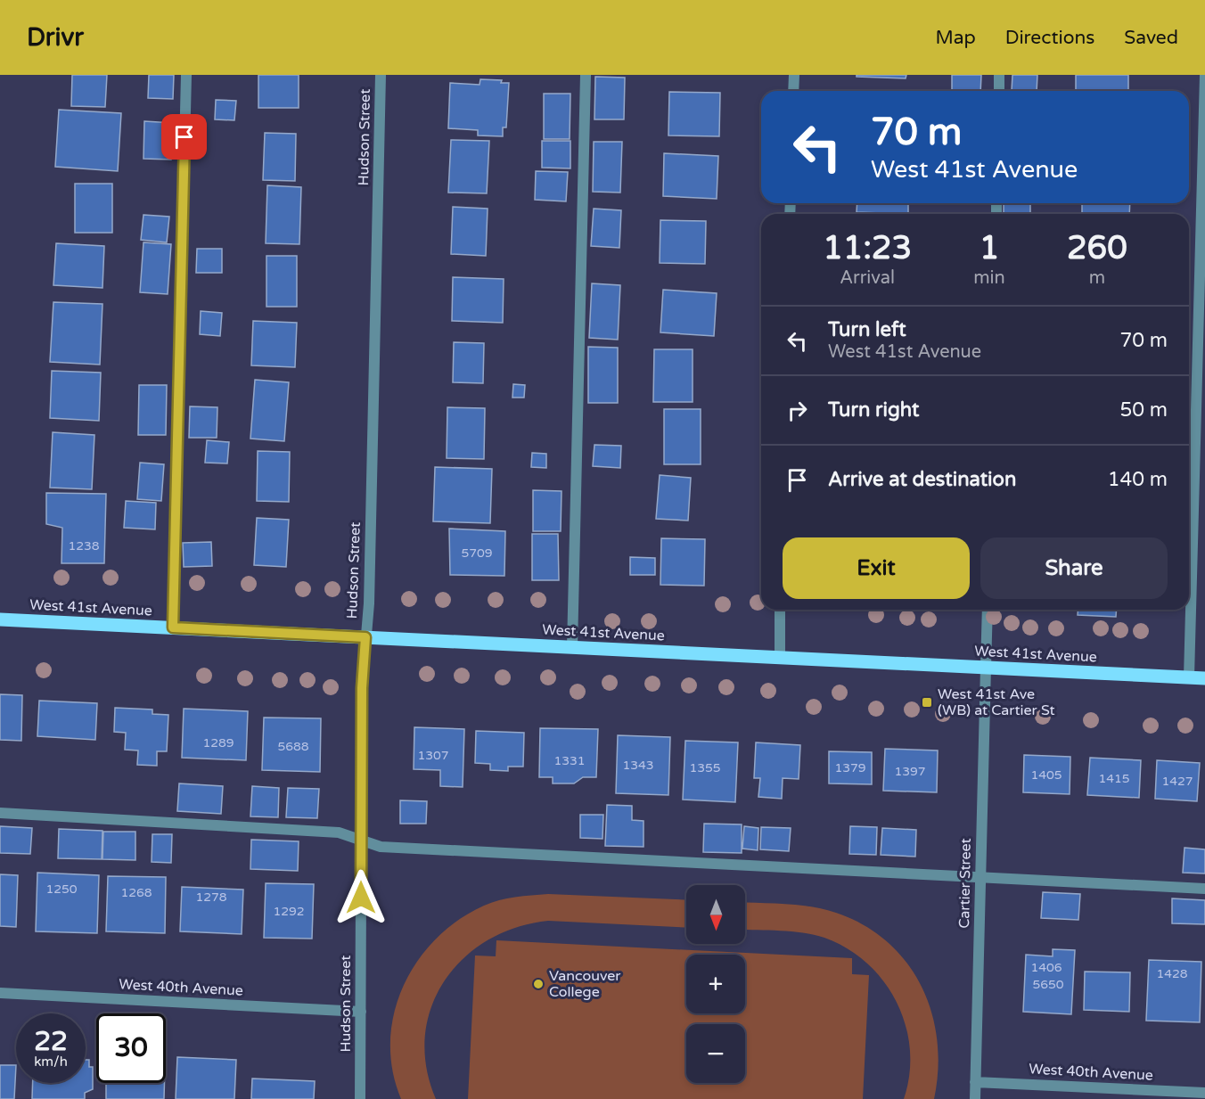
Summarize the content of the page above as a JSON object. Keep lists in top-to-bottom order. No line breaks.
{"streets":{"main road":["West 41st Avenue"],"street":["Hudson Street","Cartier Street","West 40th Avenue"]},"crossings":[["Hudson Street","West 41st Avenue"],["Hudson Street","West 40th Avenue"],["West 41st Avenue","Cartier Street"],["Cartier Street","West 40th Avenue"]],"places":{"transit":["West 41st Ave (WB) at Cartier St"],"other":["Vancouver College"]},"house_numbers":["1238","5709","1289","5688","1307","1331","1343","1355","1379","1397","1405","1415","1427","1250","1268","1278","1292","1406","1428","5650"],"north":"bottom","page":{"header":"Drivr","nav":["Map","Directions","Saved"],"turn":["70 m","West 41st Avenue"],"eta":["11:23","Arrival","1","min","260","m"],"list":[{"name":"Turn left","note":"West 41st Avenue","value":"70 m"},{"name":"Turn right","value":"50 m"},{"name":"Arrive at destination","value":"140 m"}],"buttons":["Exit","Share"],"map_buttons":["+","−"],"speed":"22 km/h","limit":"30"}}
